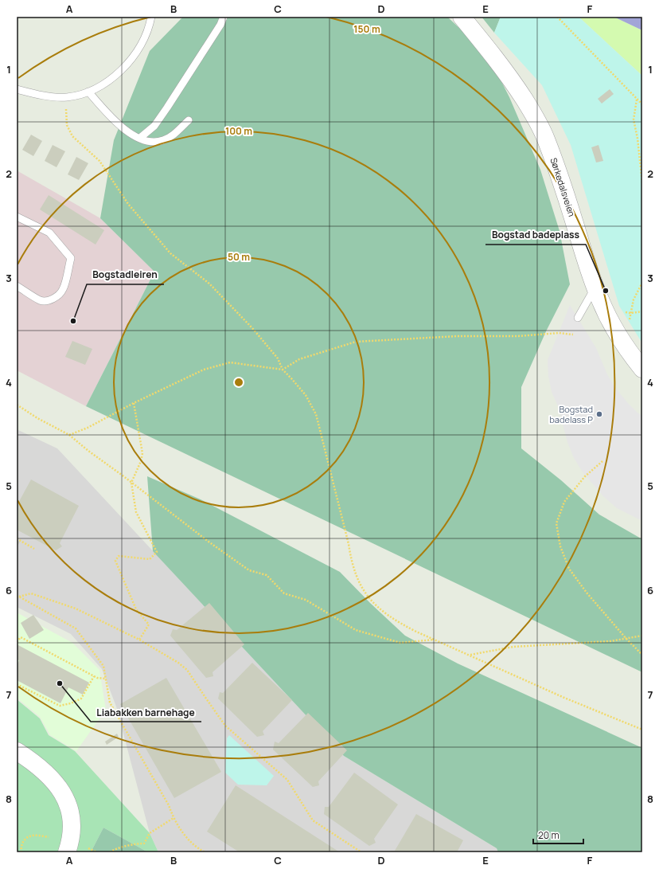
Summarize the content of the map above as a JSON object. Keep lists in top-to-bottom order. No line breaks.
{"streets":{"street":["Sørkedalsveien"]},"places":["Bogstad badeplass","Bogstadleiren","Bogstad badelass P","Liabakken barnehage"],"scale_bar":"20 m","grid":{"columns":["A","B","C","D","E","F"],"rows":["1","2","3","4","5","6","7","8"]},"rings":["150 m","100 m","50 m"]}
